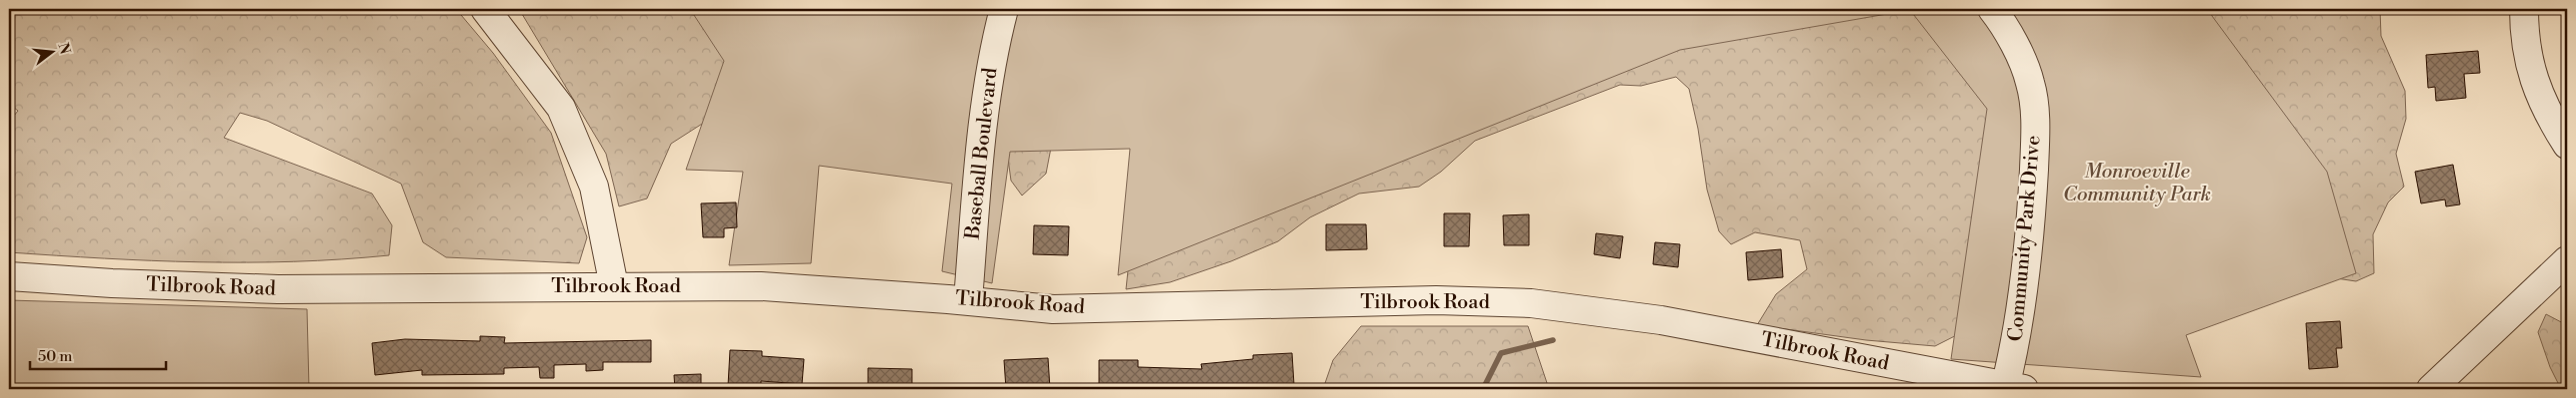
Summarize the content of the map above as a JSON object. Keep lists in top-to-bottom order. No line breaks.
{"streets":{"street":["Baseball Boulevard","Community Park Drive","Tilbrook Road"]},"crossings":[["Baseball Boulevard","Tilbrook Road"],["Community Park Drive","Tilbrook Road"]],"parks":["Monroeville Community Park"],"scale_bar":"50 m","north":"right"}
